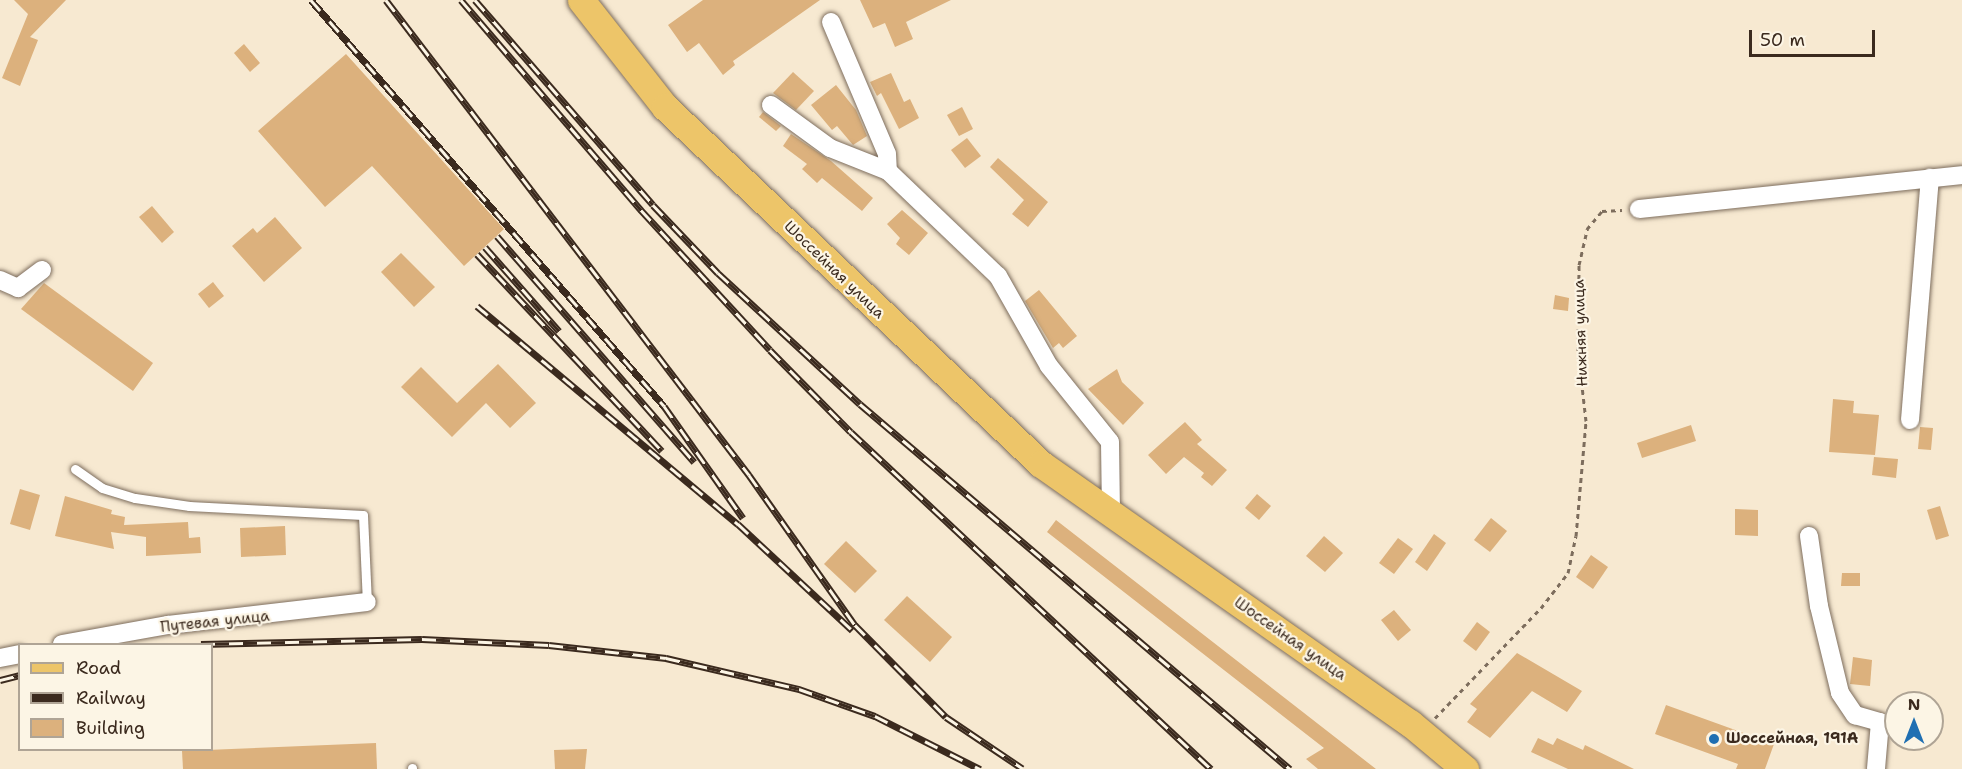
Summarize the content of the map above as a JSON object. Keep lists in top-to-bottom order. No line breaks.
{"streets":{"main road":["Шоссейная улица"],"street":["Путевая улица"],"path":["Нижняя улица"]},"crossings":[["Шоссейная улица","Нижняя улица"]],"places":["Шоссейная, 191А"],"legend":["Road","Railway","Building"],"scale_bar":"50 m","north":"top"}
